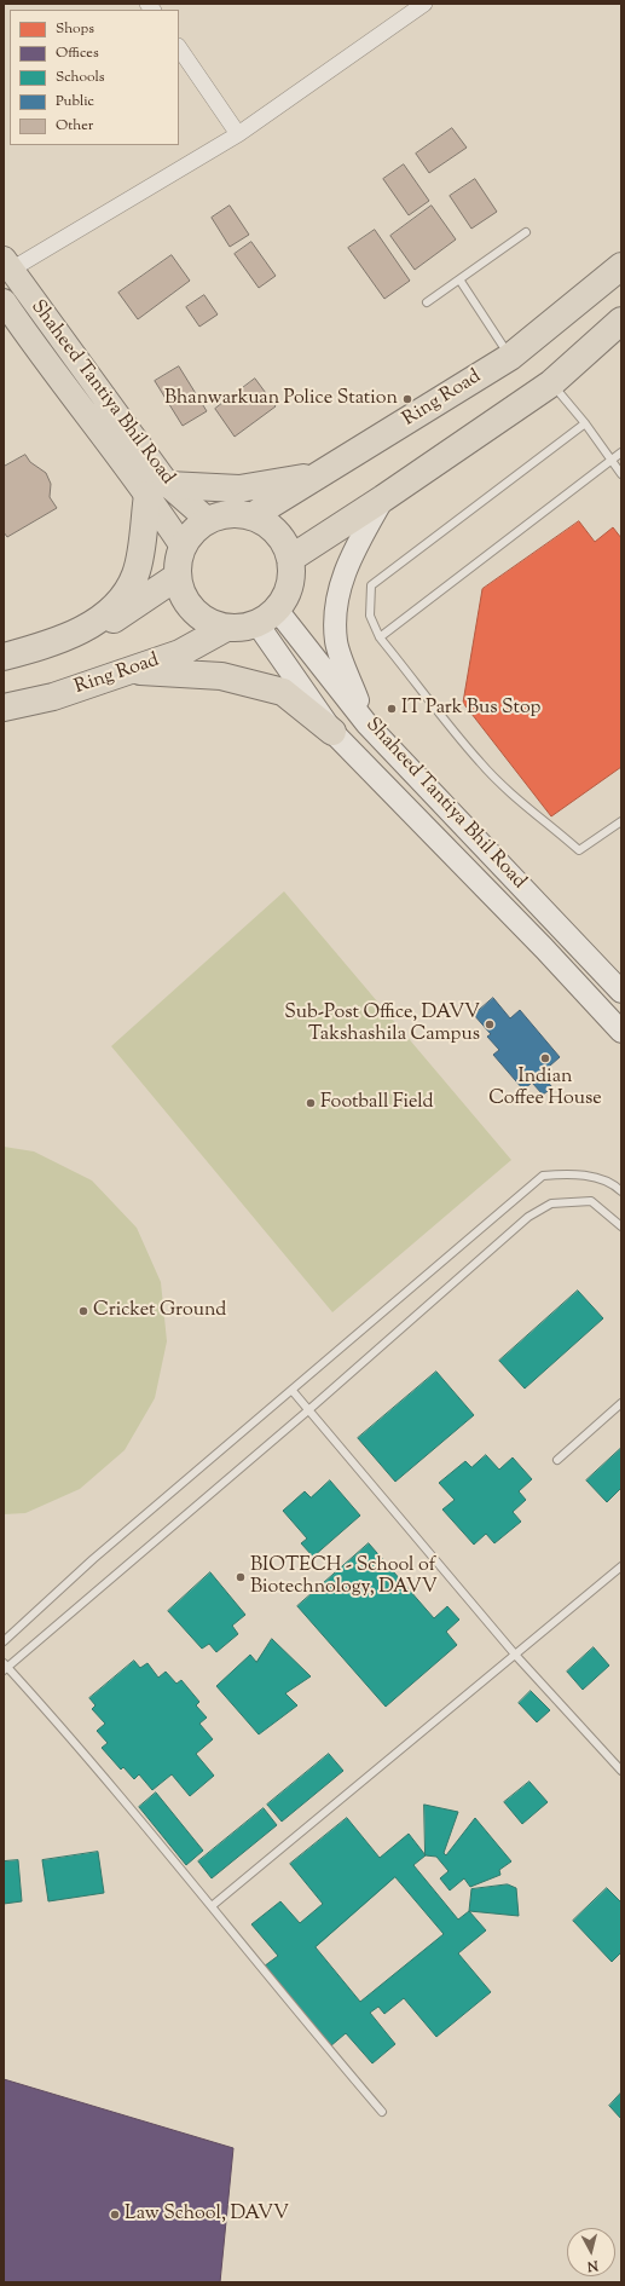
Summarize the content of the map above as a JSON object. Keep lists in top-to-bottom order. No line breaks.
{"streets":{"highway":["Ring Road"],"main road":["Shaheed Tantiya Bhil Road"]},"crossings":[["Shaheed Tantiya Bhil Road","Ring Road"]],"places":["Bhanwarkuan Police Station","IT Park Bus Stop","Sub-Post Office, DAVV Takshashila Campus","Indian Coffee House","Football Field","Cricket Ground","BIOTECH - School of Biotechnology, DAVV","Law School, DAVV"],"legend":["Shops","Offices","Schools","Public","Other"],"north":"bottom"}
